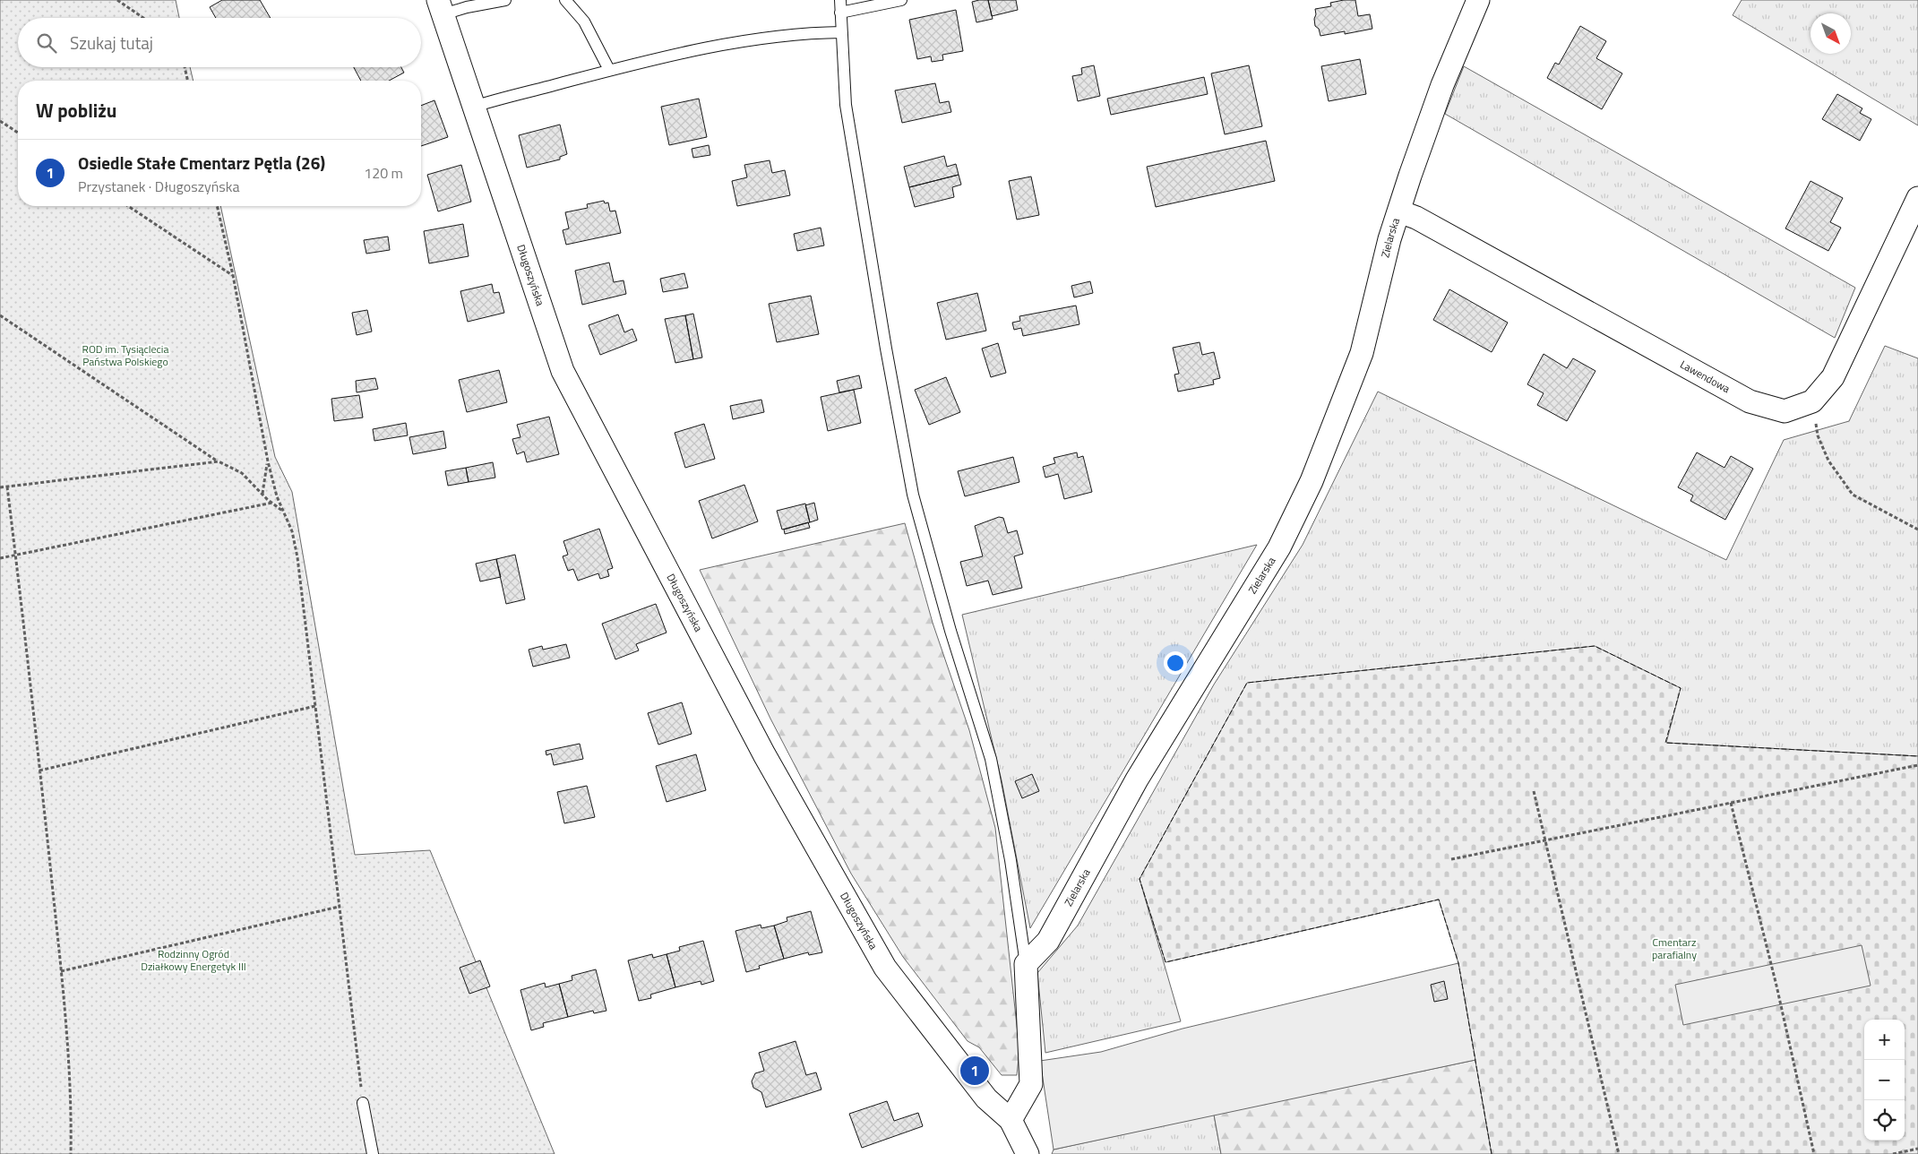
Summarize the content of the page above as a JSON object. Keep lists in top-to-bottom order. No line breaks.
{"streets":{"street":["Zielarska","Długoszyńska","Lawendowa"]},"crossings":[["Zielarska","Lawendowa"]],"parks":["ROD im. Tysiąclecia Państwa Polskiego","Cmentarz parafialny","Rodzinny Ogród Działkowy Energetyk III"],"north":"bottom right","page":{"search":"Szukaj tutaj","heading":"W pobliżu","list":[{"mark":"1","name":"Osiedle Stałe Cmentarz Pętla (26)","note":"Przystanek · Długoszyńska","value":"120 m"}],"map_buttons":["+","−"],"pins":"1"}}
